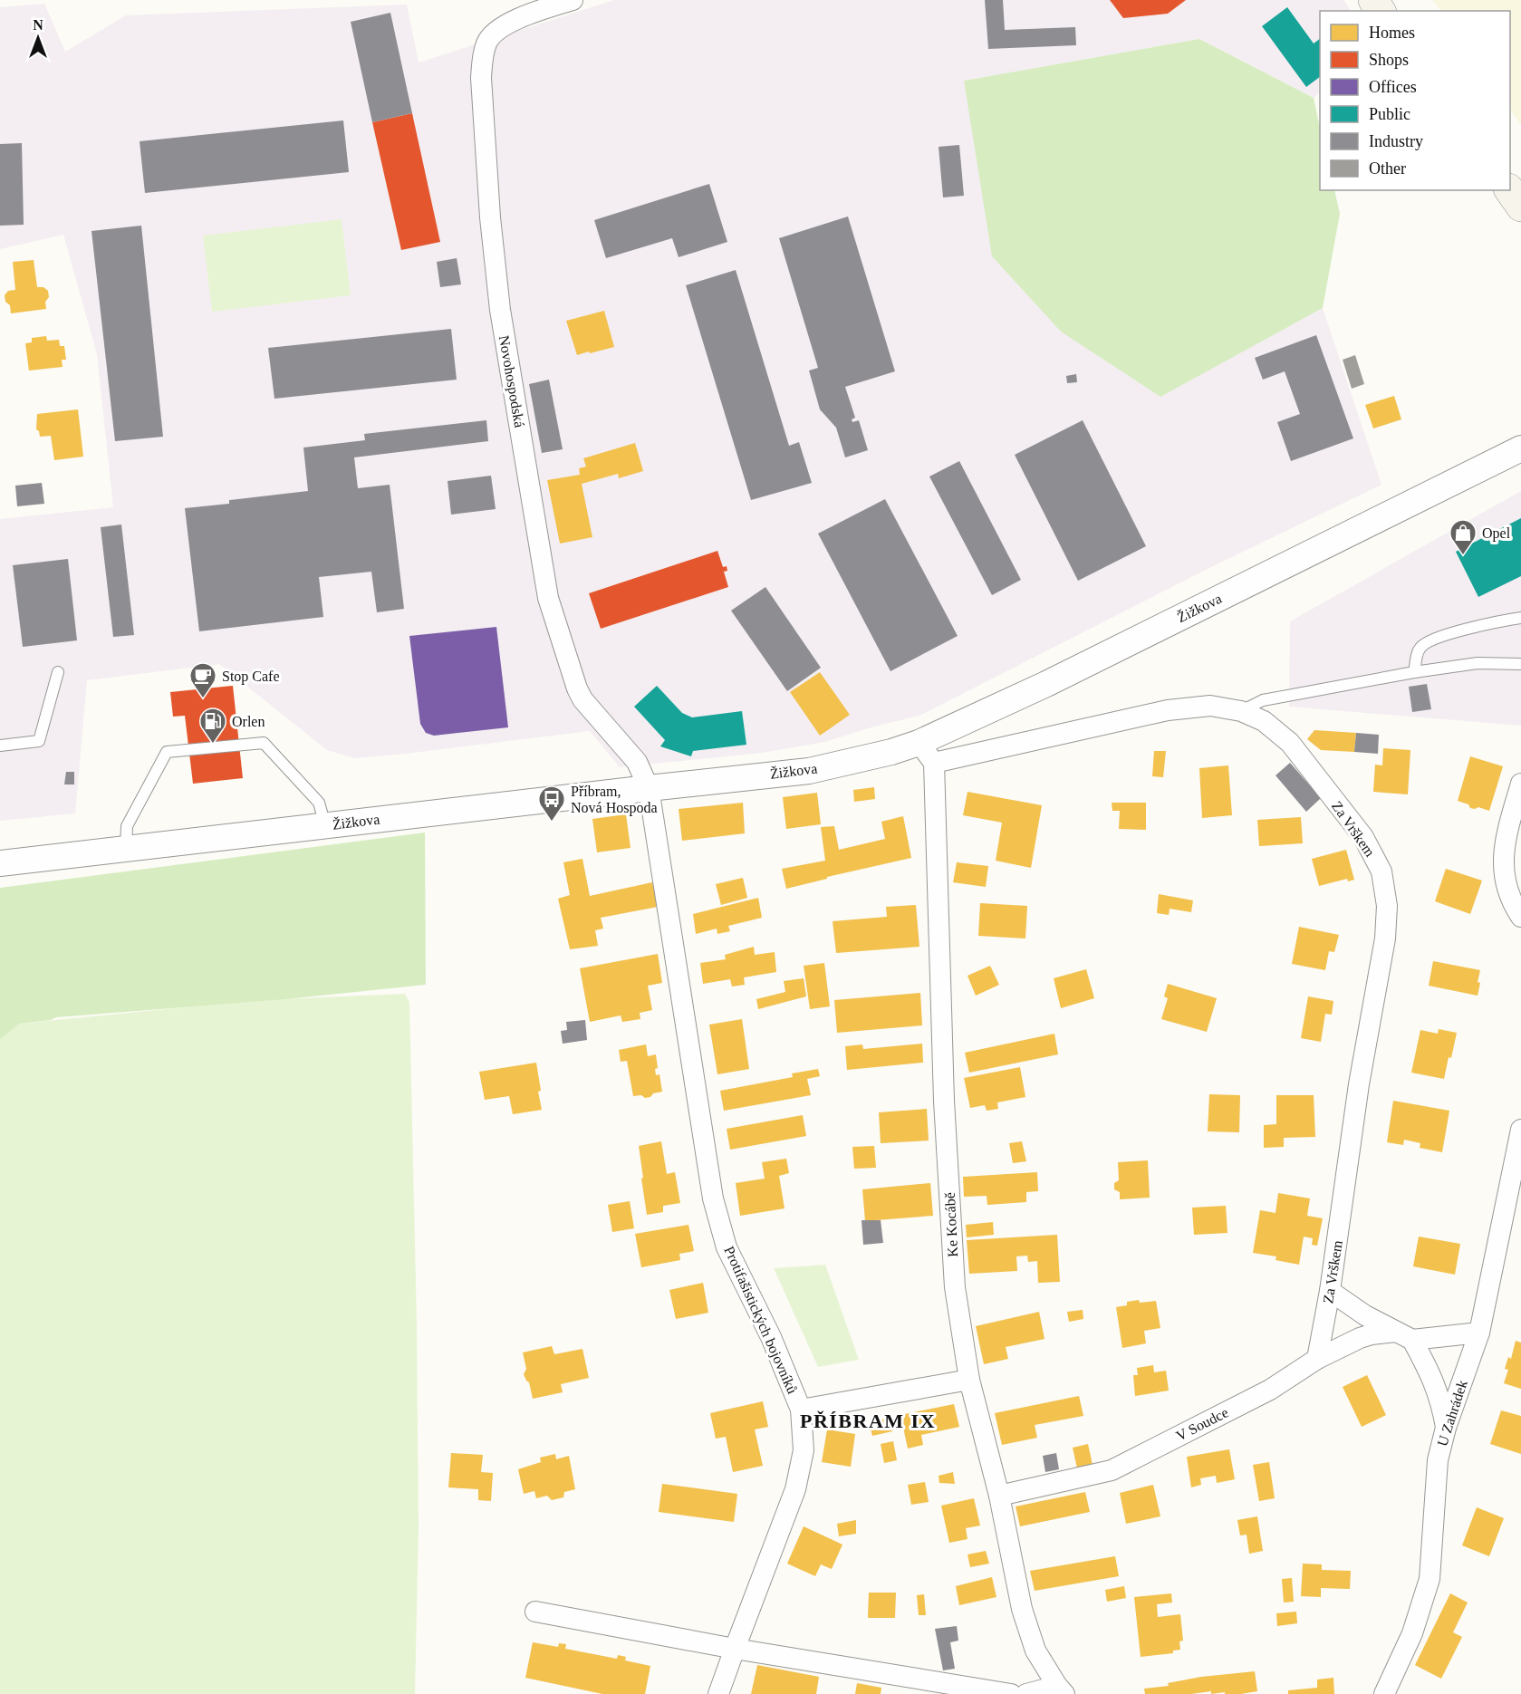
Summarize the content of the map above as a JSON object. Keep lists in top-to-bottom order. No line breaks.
{"streets":{"street":["Novohospodská","Žižkova","Za Vrškem","Ke Kocábě","Protifašistických bojovníků","U Zahrádek","V Soudce"]},"crossings":[["Novohospodská","Žižkova"],["Novohospodská","Protifašistických bojovníků"],["Žižkova","Za Vrškem"],["Žižkova","Ke Kocábě"],["Žižkova","Protifašistických bojovníků"],["Za Vrškem","Ke Kocábě"],["Za Vrškem","V Soudce"],["Ke Kocábě","V Soudce"],["U Zahrádek","V Soudce"]],"districts":["PŘÍBRAM IX"],"places":{"shop":["Opel"],"cafe":["Stop Cafe"],"fuel station":["Orlen"],"bus stop":["Příbram, Nová Hospoda"]},"legend":["Homes","Shops","Offices","Public","Industry","Other"],"north":"top"}
